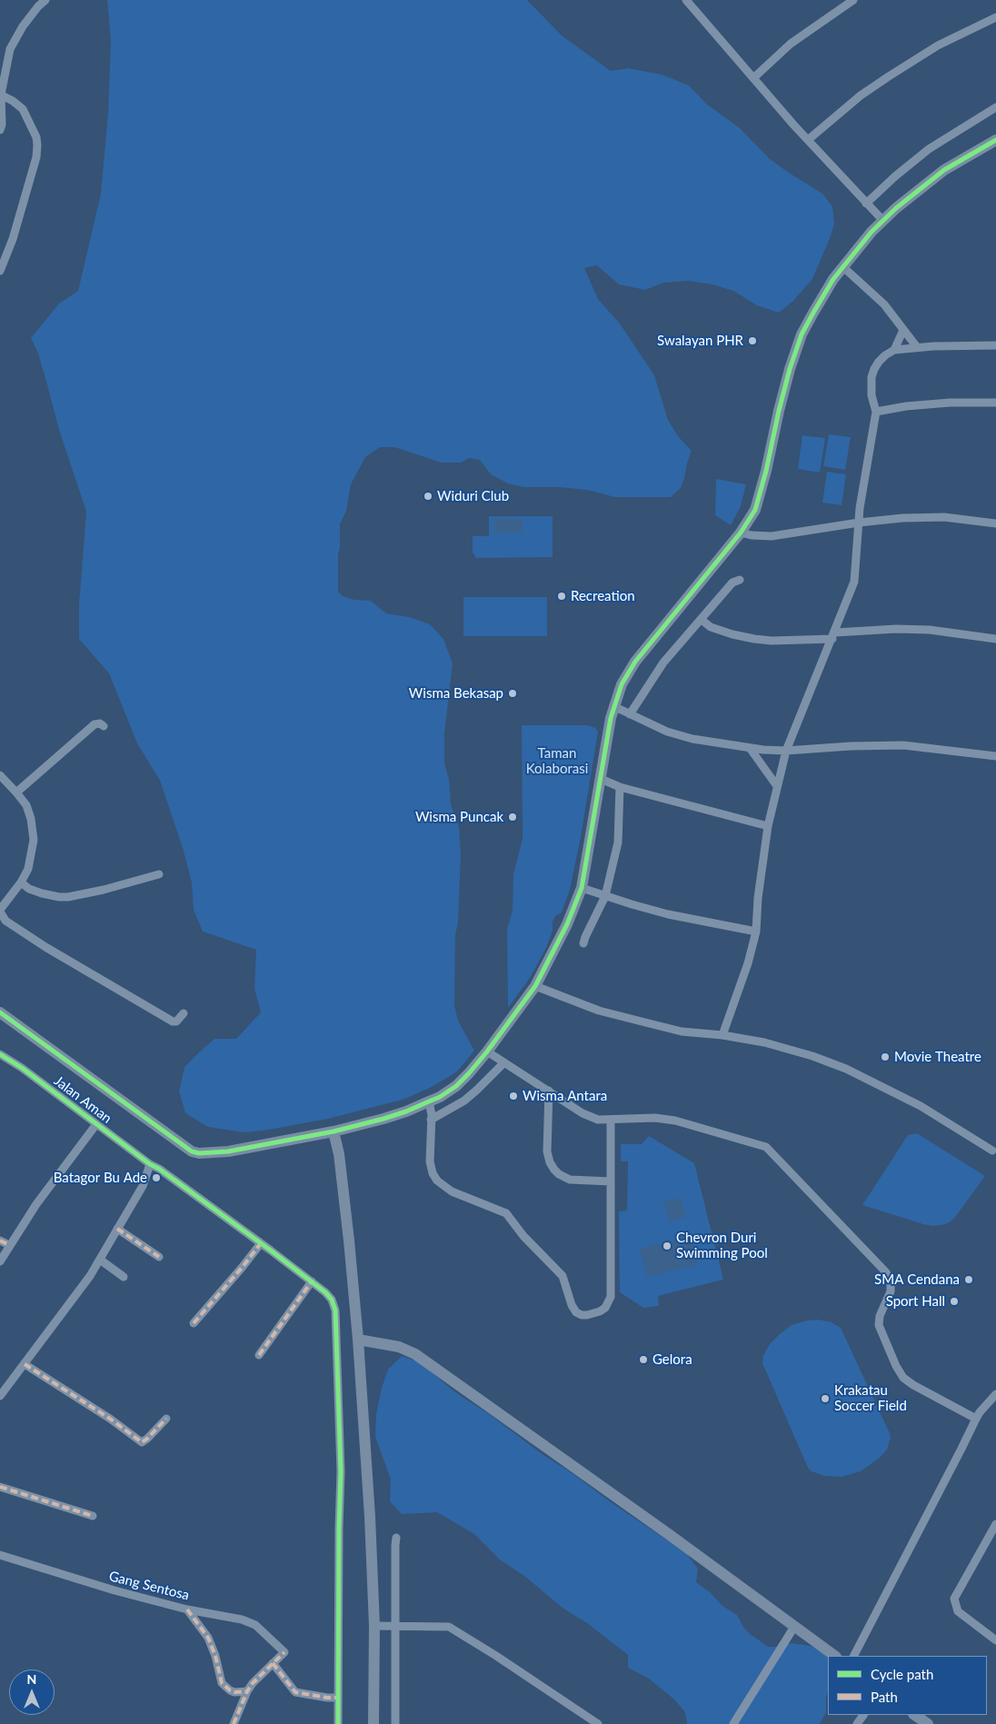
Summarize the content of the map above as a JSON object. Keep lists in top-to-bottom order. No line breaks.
{"streets":{"street":["Jalan Aman","Gang Sentosa"]},"parks":["Taman Kolaborasi"],"places":["Swalayan PHR","Widuri Club","Recreation","Wisma Bekasap","Wisma Puncak","Movie Theatre","Wisma Antara","Batagor Bu Ade","Chevron Duri Swimming Pool","SMA Cendana","Sport Hall","Gelora","Krakatau Soccer Field"],"legend":["Cycle path","Path"],"north":"top"}
